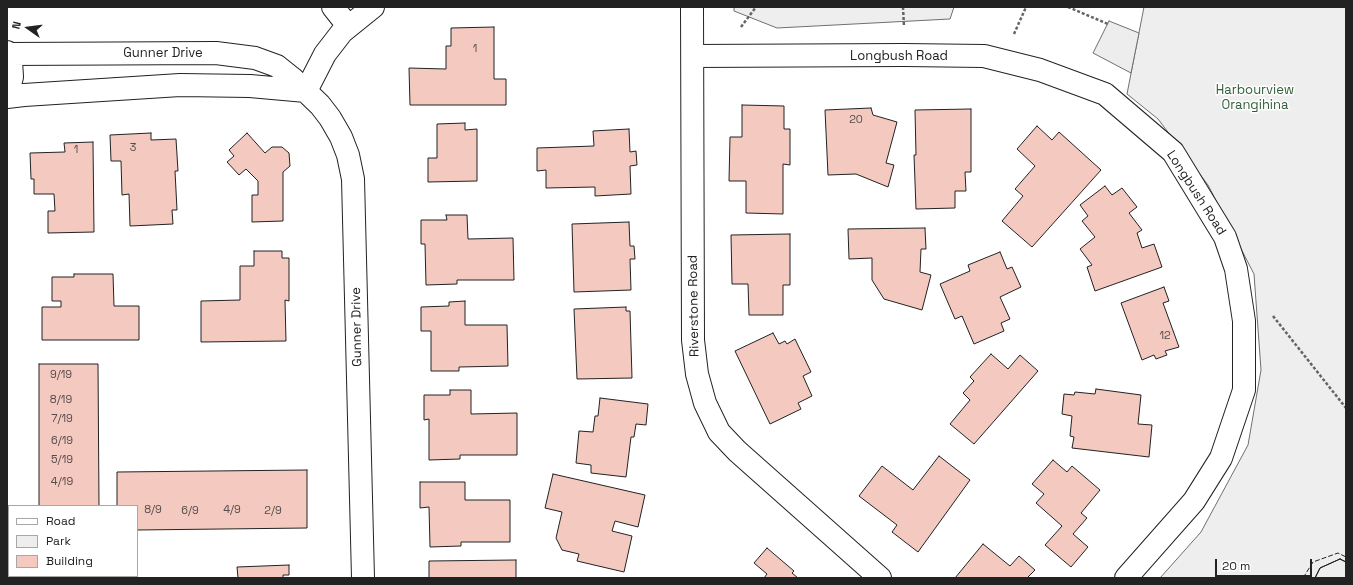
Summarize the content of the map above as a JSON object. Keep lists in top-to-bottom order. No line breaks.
{"streets":{"street":["Gunner Drive","Longbush Road","Riverstone Road"]},"crossings":[["Longbush Road","Riverstone Road"]],"parks":["Harbourview Orangihina"],"house_numbers":["1","20","3","1","12","9/19","8/19","7/19","6/19","5/19","4/19","8/9","4/9","6/9","2/9"],"legend":["Road","Park","Building"],"scale_bar":"20 m","north":"left"}
